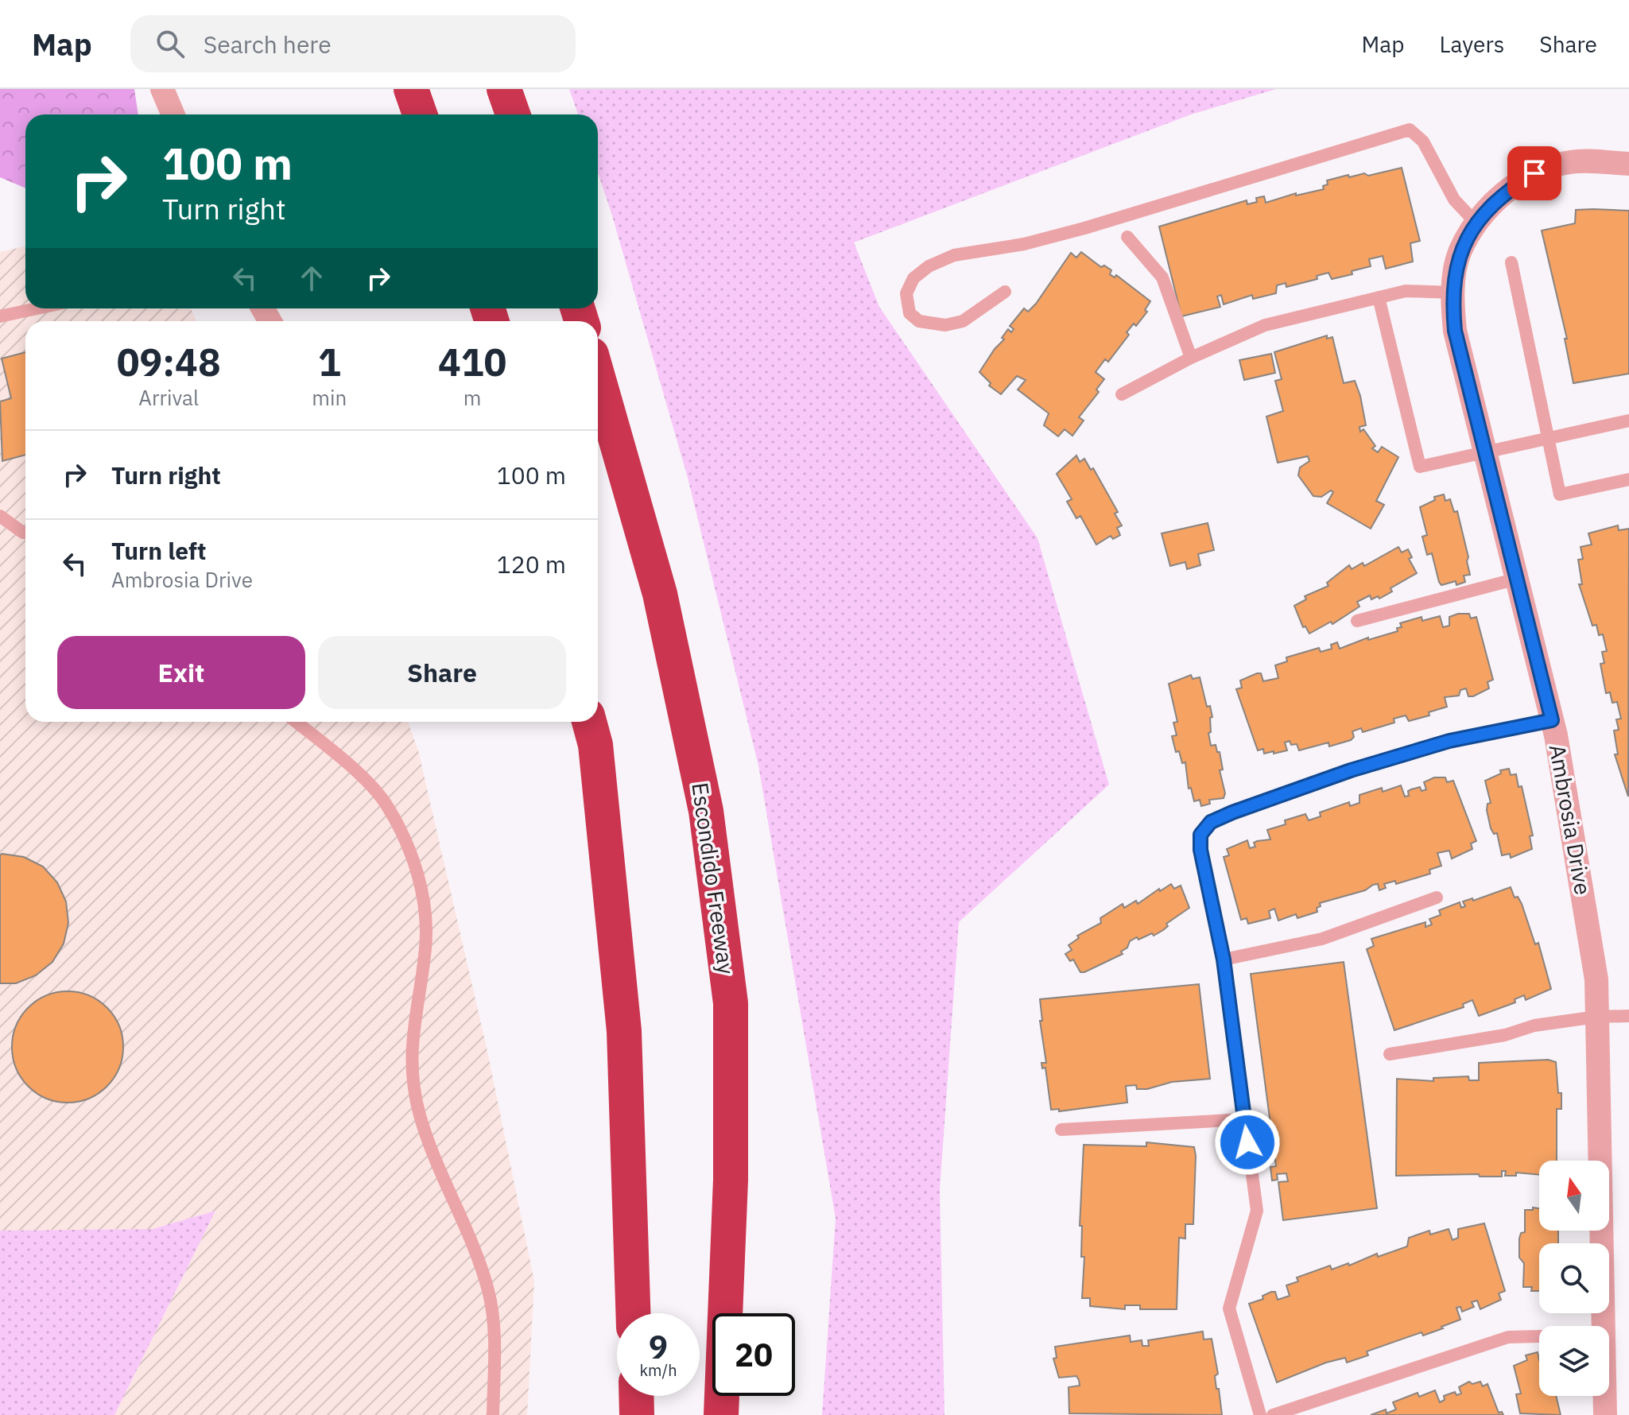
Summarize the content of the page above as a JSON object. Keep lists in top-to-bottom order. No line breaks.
{"streets":{"highway":["Escondido Freeway"],"street":["Ambrosia Drive"]},"north":"top","page":{"header":"Map","search":"Search here","nav":["Map","Layers","Share"],"turn":["100 m","Turn right"],"eta":["09:48","Arrival","1","min","410","m"],"list":[{"name":"Turn right","value":"100 m"},{"name":"Turn left","note":"Ambrosia Drive","value":"120 m"}],"buttons":["Exit","Share"],"speed":"9 km/h","limit":"20"}}
